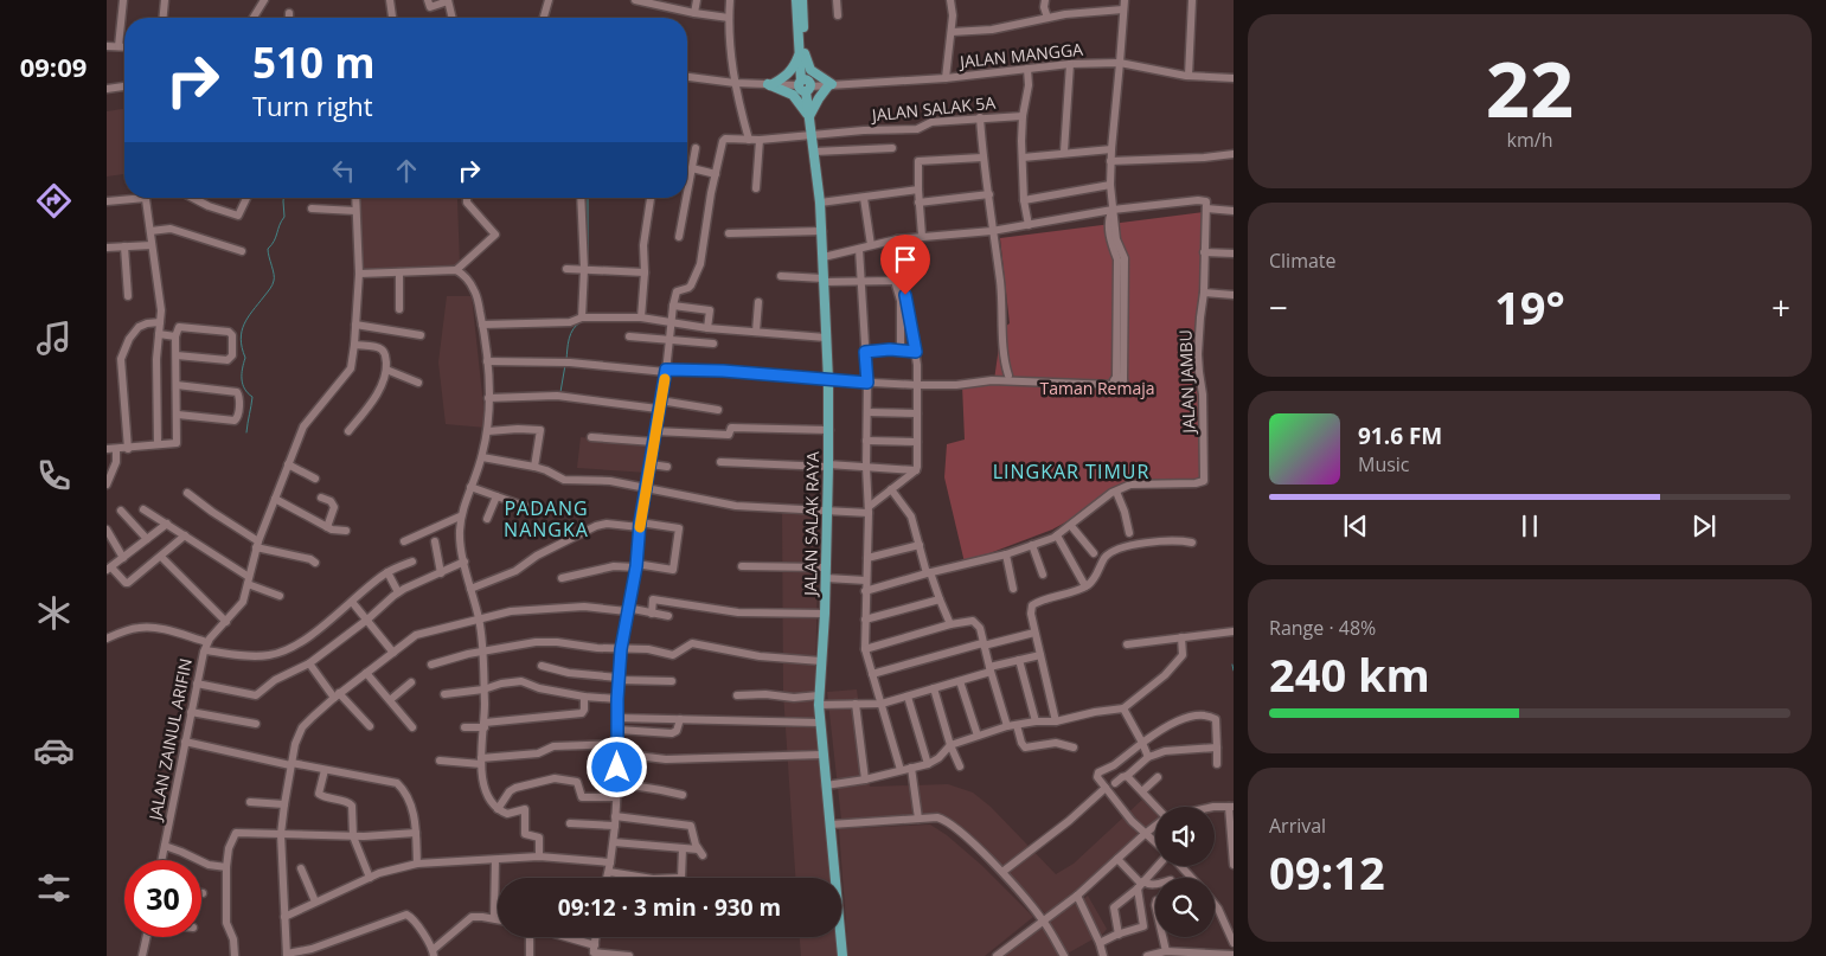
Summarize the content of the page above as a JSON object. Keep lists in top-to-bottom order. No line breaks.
{"streets":{"main road":["JALAN SALAK RAYA"],"street":["JALAN MANGGA","JALAN SALAK 5A","JALAN JAMBU","JALAN ZAINUL ARIFIN"]},"crossings":[["JALAN MANGGA","JALAN SALAK RAYA"],["JALAN SALAK 5A","JALAN SALAK RAYA"]],"districts":["LINGKAR TIMUR","PADANG NANGKA"],"parks":["Taman Remaja"],"page":{"tabs":"09:09","tile":[["22","km/h"],"Climate",["Range · 48%","240 km"],["Arrival","09:12"]],"turn":["510 m","Turn right"],"heat":["−","19°","+"],"song":["91.6 FM","Music"],"limit":"30","trip":"09:12 · 3 min · 930 m"}}
